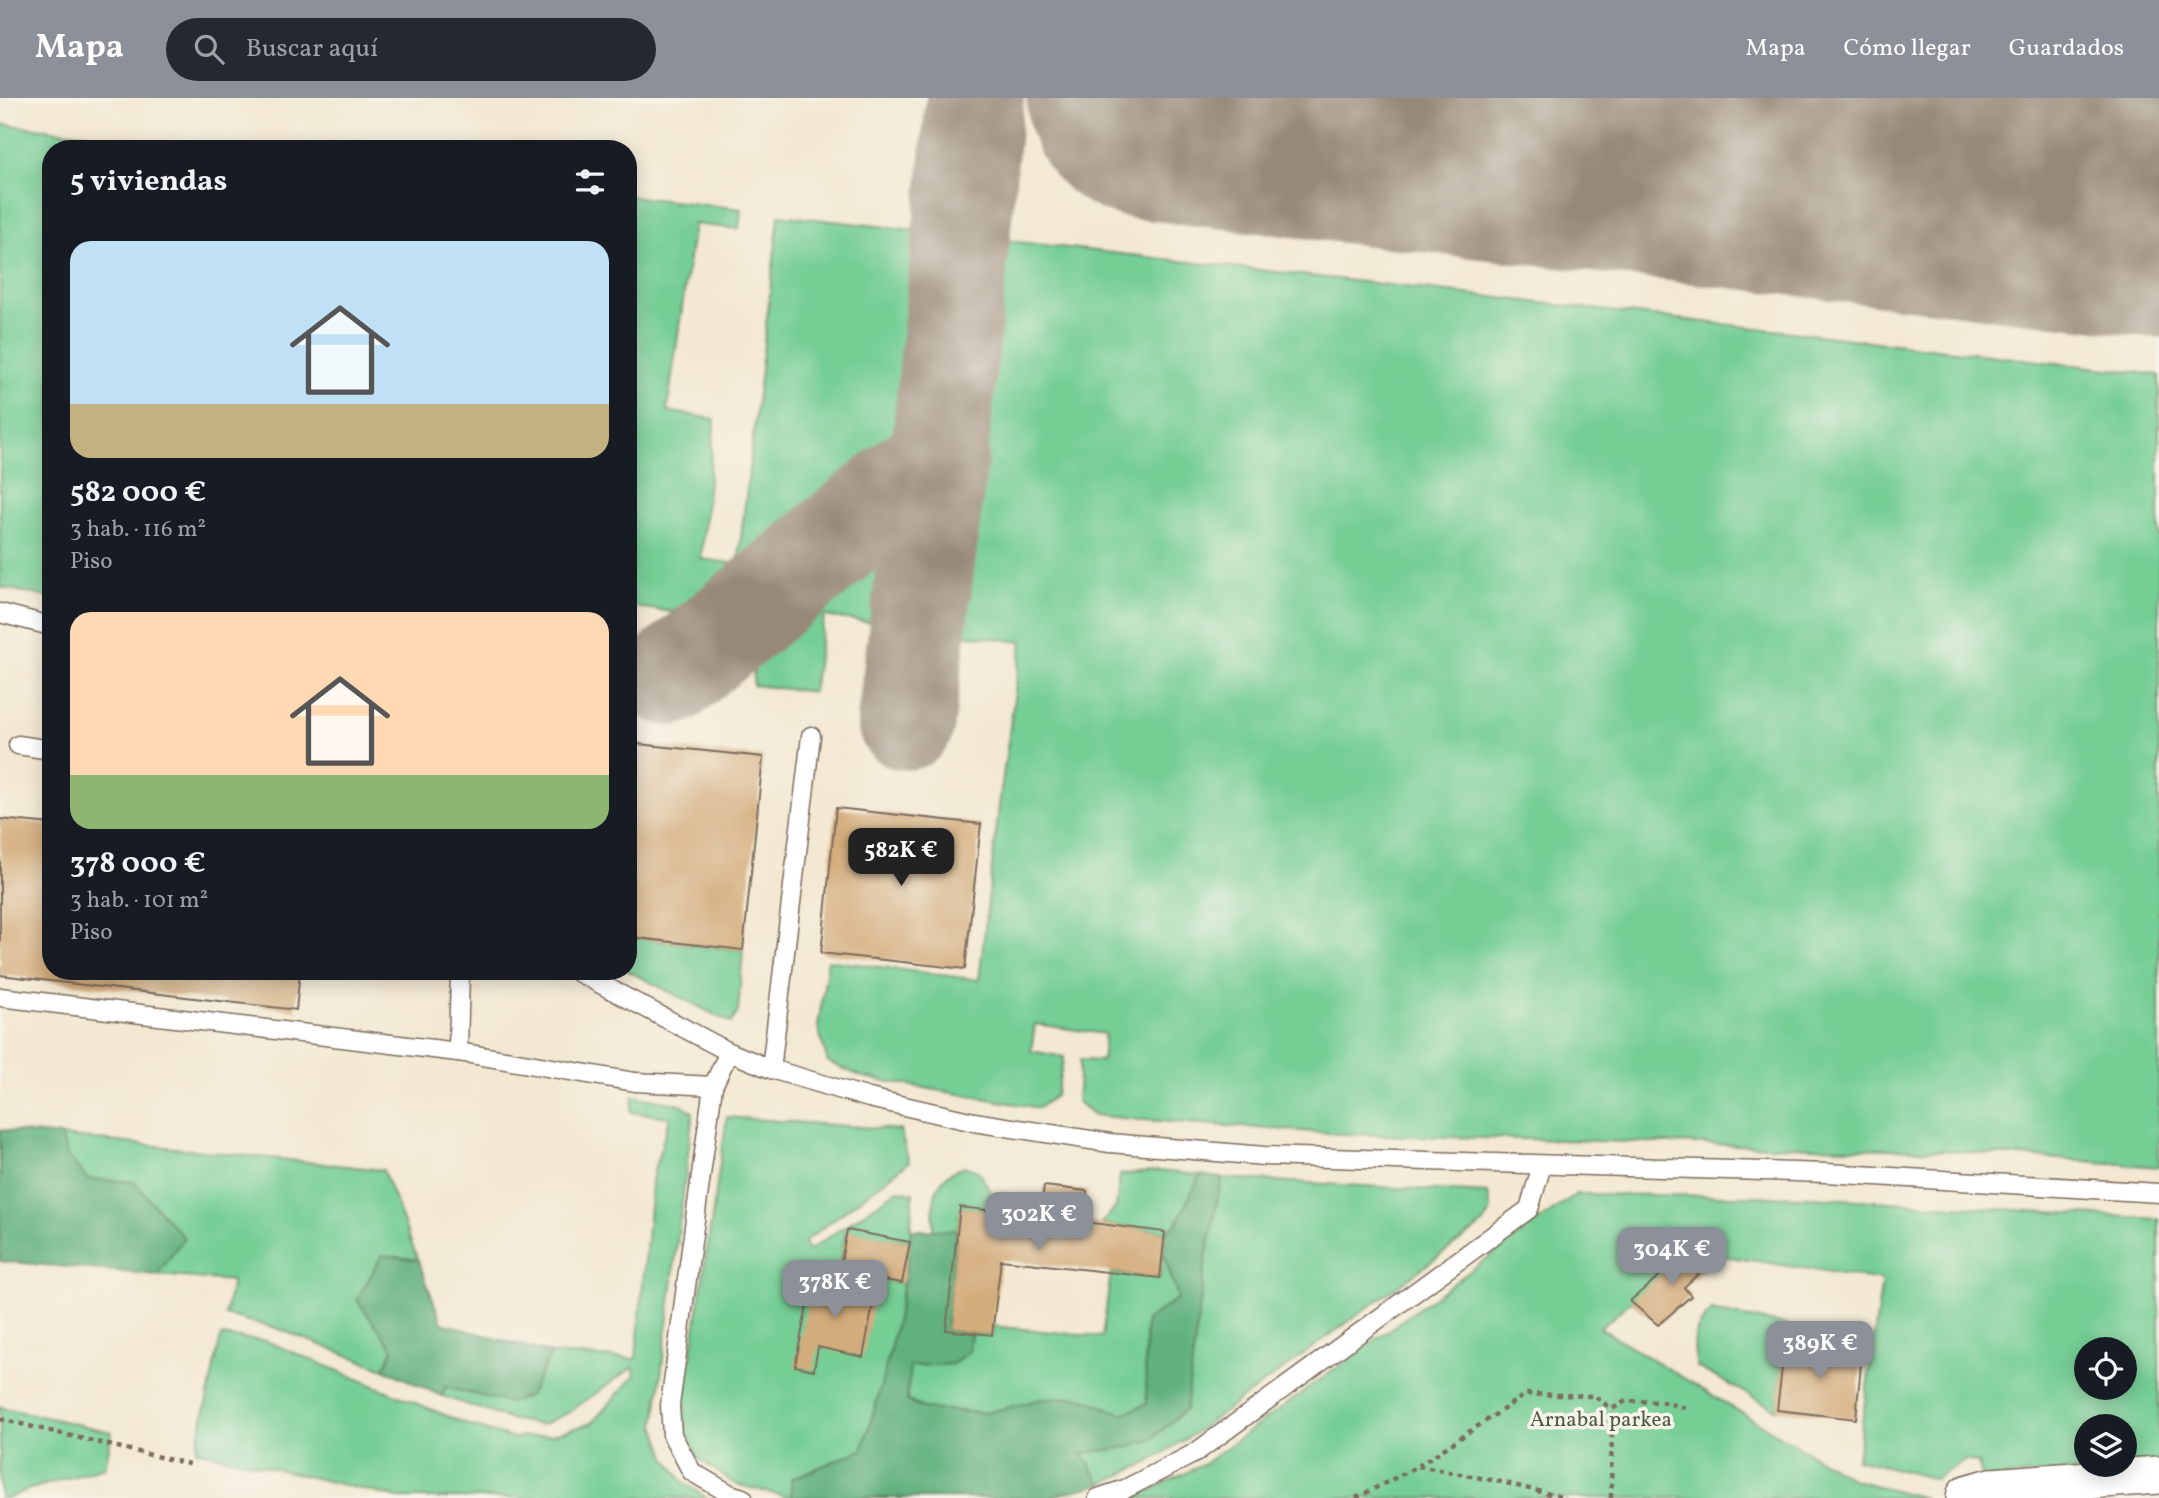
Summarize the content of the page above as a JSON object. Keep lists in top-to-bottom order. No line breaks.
{"parks":["Arnabal parkea"],"page":{"header":"Mapa","search":"Buscar aquí","nav":["Mapa","Cómo llegar","Guardados"],"heading":"5 viviendas","list":[{"name":"582 000 €","note":"3 hab. · 116 m² · Piso"},{"name":"378 000 €","note":"3 hab. · 101 m² · Piso"}],"price":["582K €","302K €","304K €","378K €","389K €"]}}
